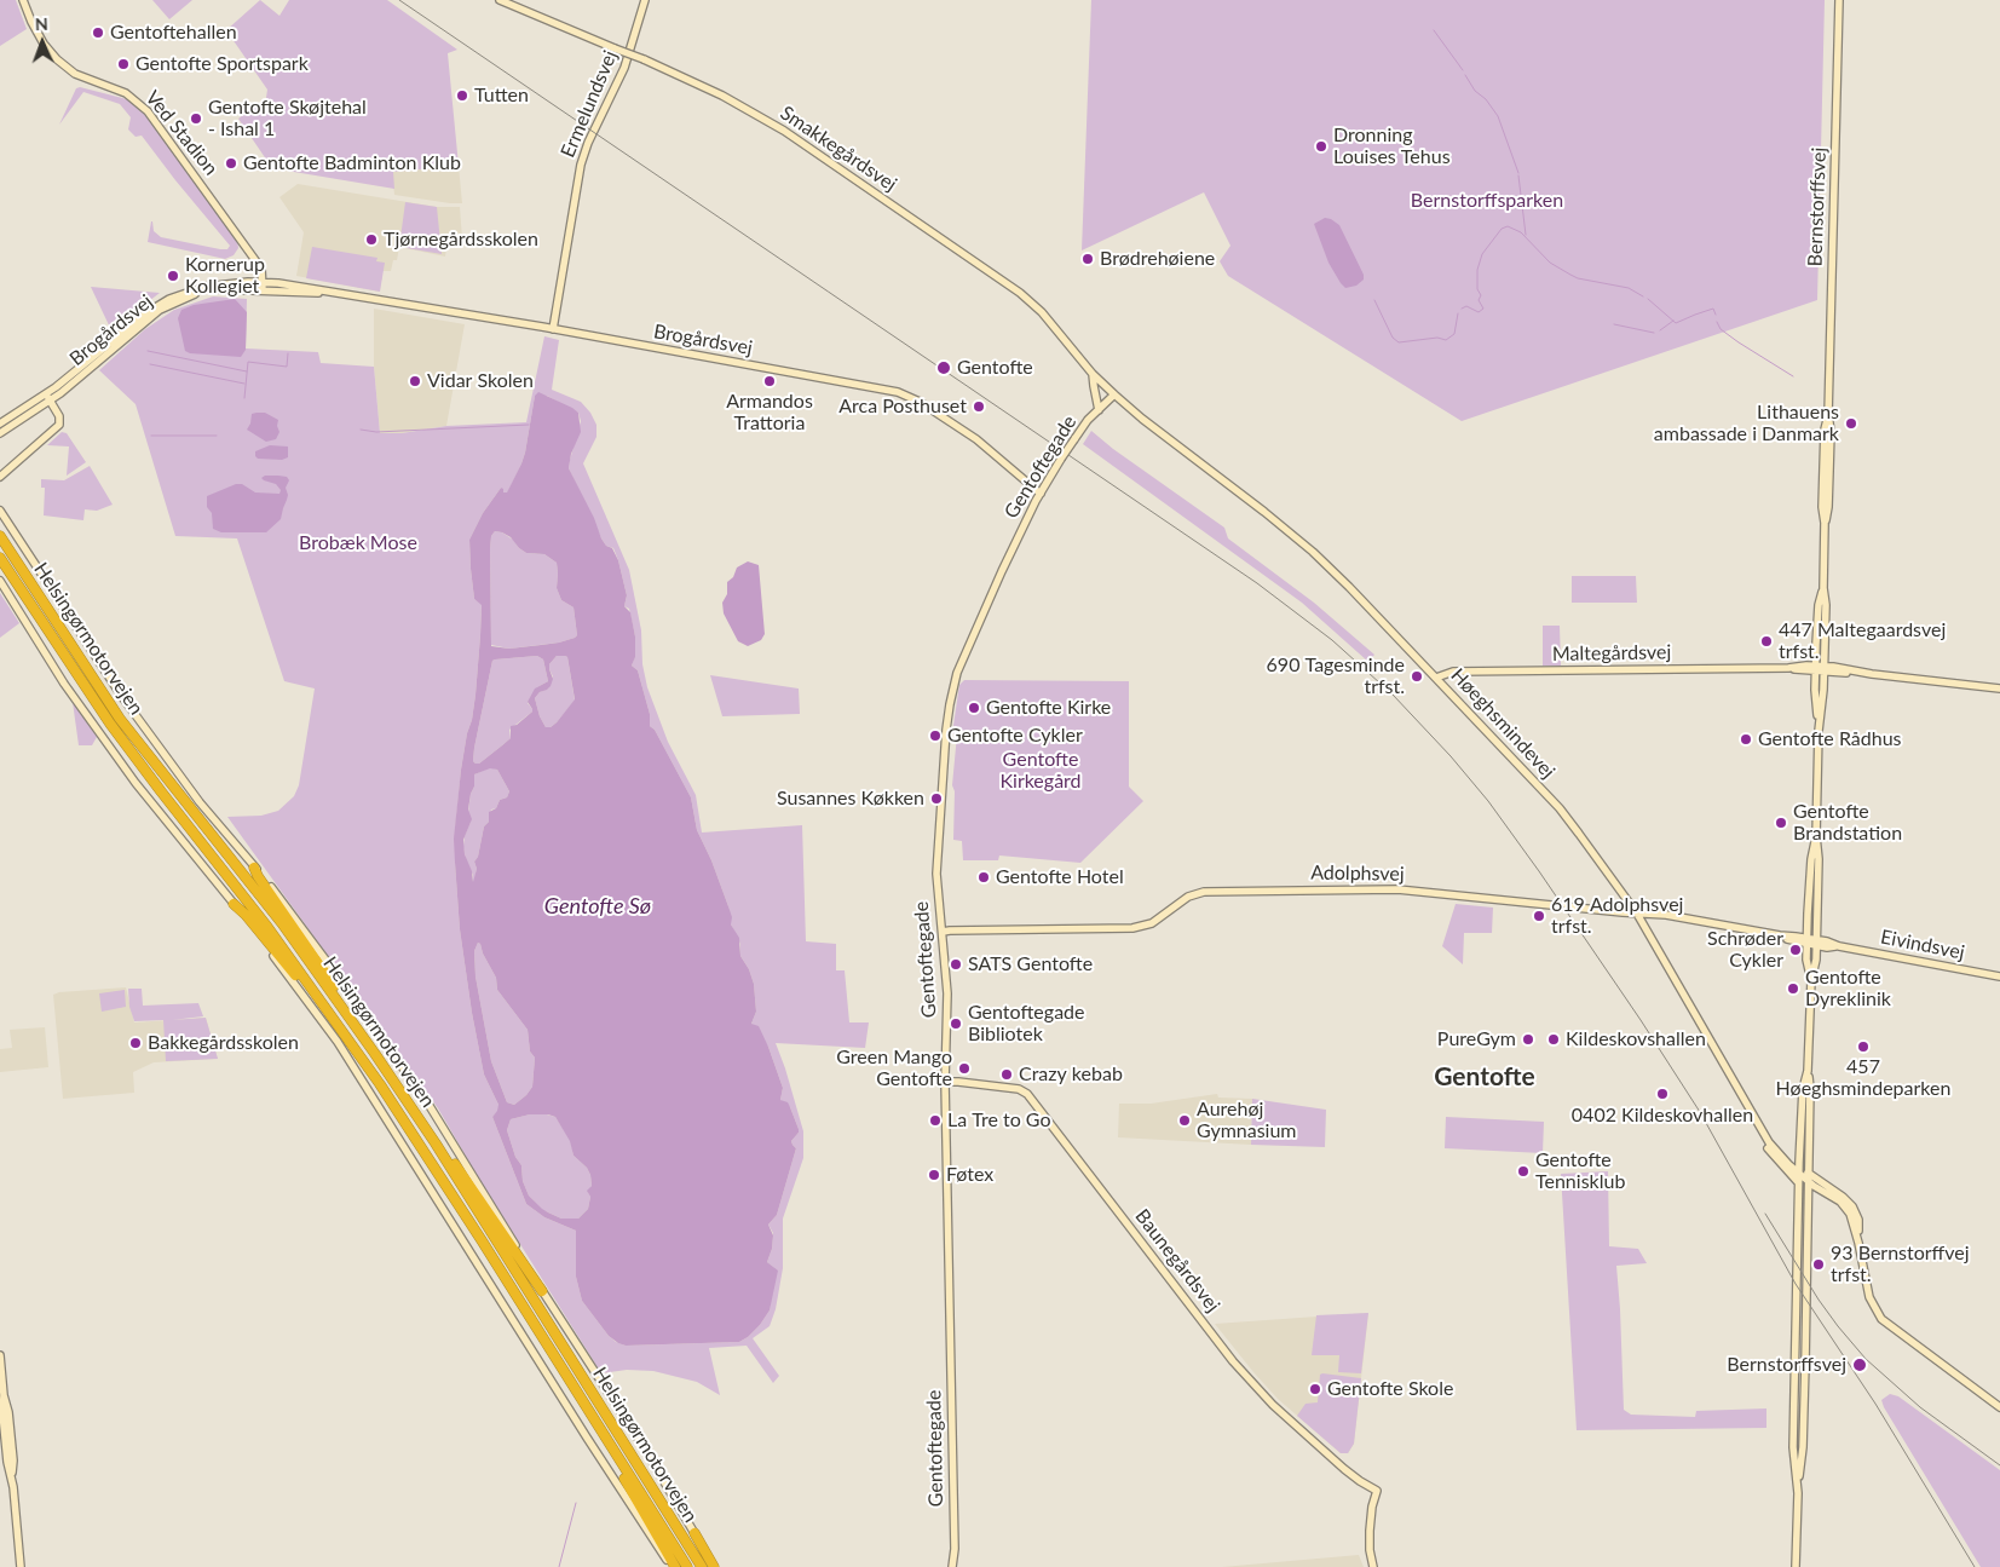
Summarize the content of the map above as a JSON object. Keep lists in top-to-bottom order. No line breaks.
{"streets":{"highway":["Helsingørmotorvejen"],"street":["Ermelundsvej","Ved Stadion","Smakkegårdsvej","Bernstorffsvej","Brogårdsvej","Gentoftegade","Maltegårdsvej","Høeghsmindevej","Adolphsvej","Eivindsvej","Baunegårdsvej"]},"crossings":[["Ermelundsvej","Brogårdsvej"],["Ved Stadion","Brogårdsvej"],["Smakkegårdsvej","Gentoftegade"],["Smakkegårdsvej","Høeghsmindevej"],["Bernstorffsvej","Maltegårdsvej"],["Bernstorffsvej","Høeghsmindevej"],["Bernstorffsvej","Adolphsvej"],["Bernstorffsvej","Eivindsvej"],["Brogårdsvej","Gentoftegade"],["Gentoftegade","Høeghsmindevej"],["Gentoftegade","Adolphsvej"],["Gentoftegade","Baunegårdsvej"],["Maltegårdsvej","Høeghsmindevej"],["Høeghsmindevej","Adolphsvej"],["Adolphsvej","Eivindsvej"]],"districts":["Gentofte"],"water":["Gentofte Sø"],"parks":["Bernstorffsparken","Brobæk Mose","Gentofte Kirkegård"],"places":["Gentoftehallen","Gentofte Sportspark","Tutten","Gentofte Skøjtehal - Ishal 1","Dronning Louises Tehus","Gentofte Badminton Klub","Tjørnegårdsskolen","Brødrehøiene","Kornerup Kollegiet","Gentofte","Vidar Skolen","Armandos Trattoria","Arca Posthuset","Lithauens ambassade i Danmark","447 Maltegaardsvej trfst.","690 Tagesminde trfst.","Gentofte Kirke","Gentofte Cykler","Gentofte Rådhus","Susannes Køkken","Gentofte Brandstation","Gentofte Hotel","619 Adolphsvej trfst.","Schrøder Cykler","SATS Gentofte","Gentofte Dyreklinik","Gentoftegade Bibliotek","PureGym","Kildeskovshallen","Bakkegårdsskolen","457 Høeghsmindeparken","Green Mango Gentofte","Crazy kebab","0402 Kildeskovhallen","La Tre to Go","Aurehøj Gymnasium","Gentofte Tennisklub","Føtex","93 Bernstorffvej trfst.","Bernstorffsvej","Gentofte Skole"],"north":"top"}
